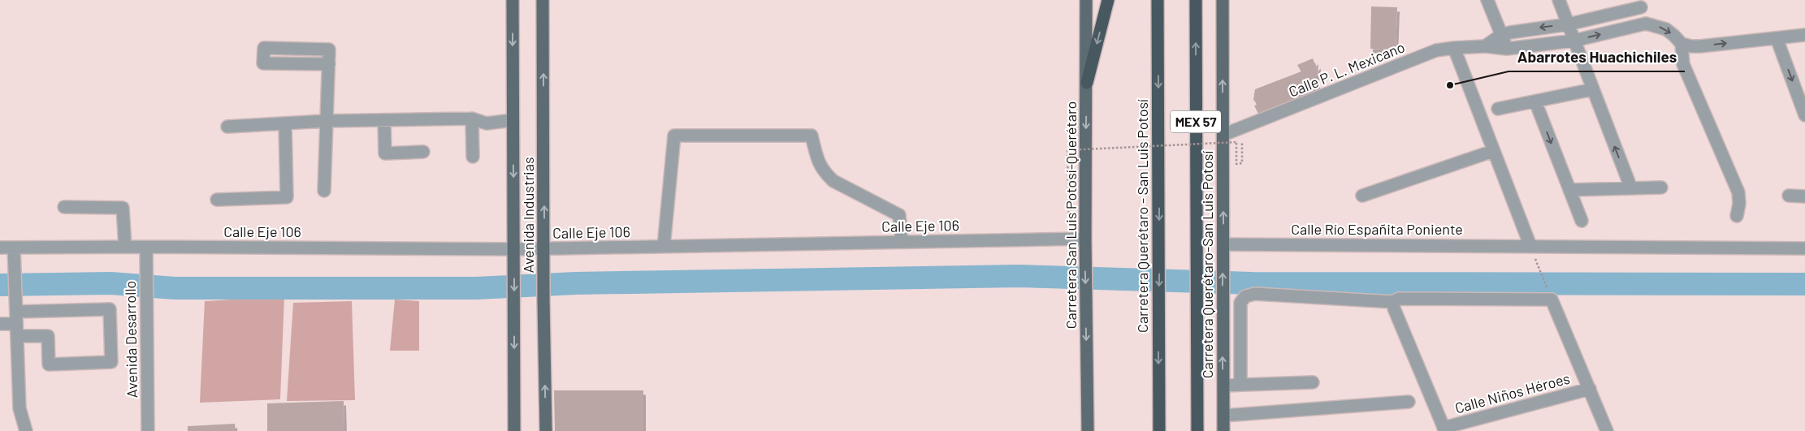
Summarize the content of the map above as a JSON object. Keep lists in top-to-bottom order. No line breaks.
{"streets":{"highway":["MEX 57","Carretera Querétaro - San Luis Potosí"],"main road":["Avenida Industrias","Carretera San Luis Potosí-Querétaro","Carretera Querétaro-San Luis Potosí"],"street":["Calle P. L. Mexicano","Calle Eje 106","Calle Río Españita Poniente","Avenida Desarrollo","Calle Niños Héroes"]},"crossings":[["Calle P. L. Mexicano","Carretera Querétaro-San Luis Potosí"],["Avenida Industrias","Calle Eje 106"],["Carretera San Luis Potosí-Querétaro","Calle Eje 106"],["Calle Eje 106","Avenida Desarrollo"],["Calle Río Españita Poniente","Carretera Querétaro-San Luis Potosí"]],"one_way":["Carretera San Luis Potosí-Querétaro","Carretera Querétaro-San Luis Potosí"],"places":["Abarrotes Huachichiles"]}
